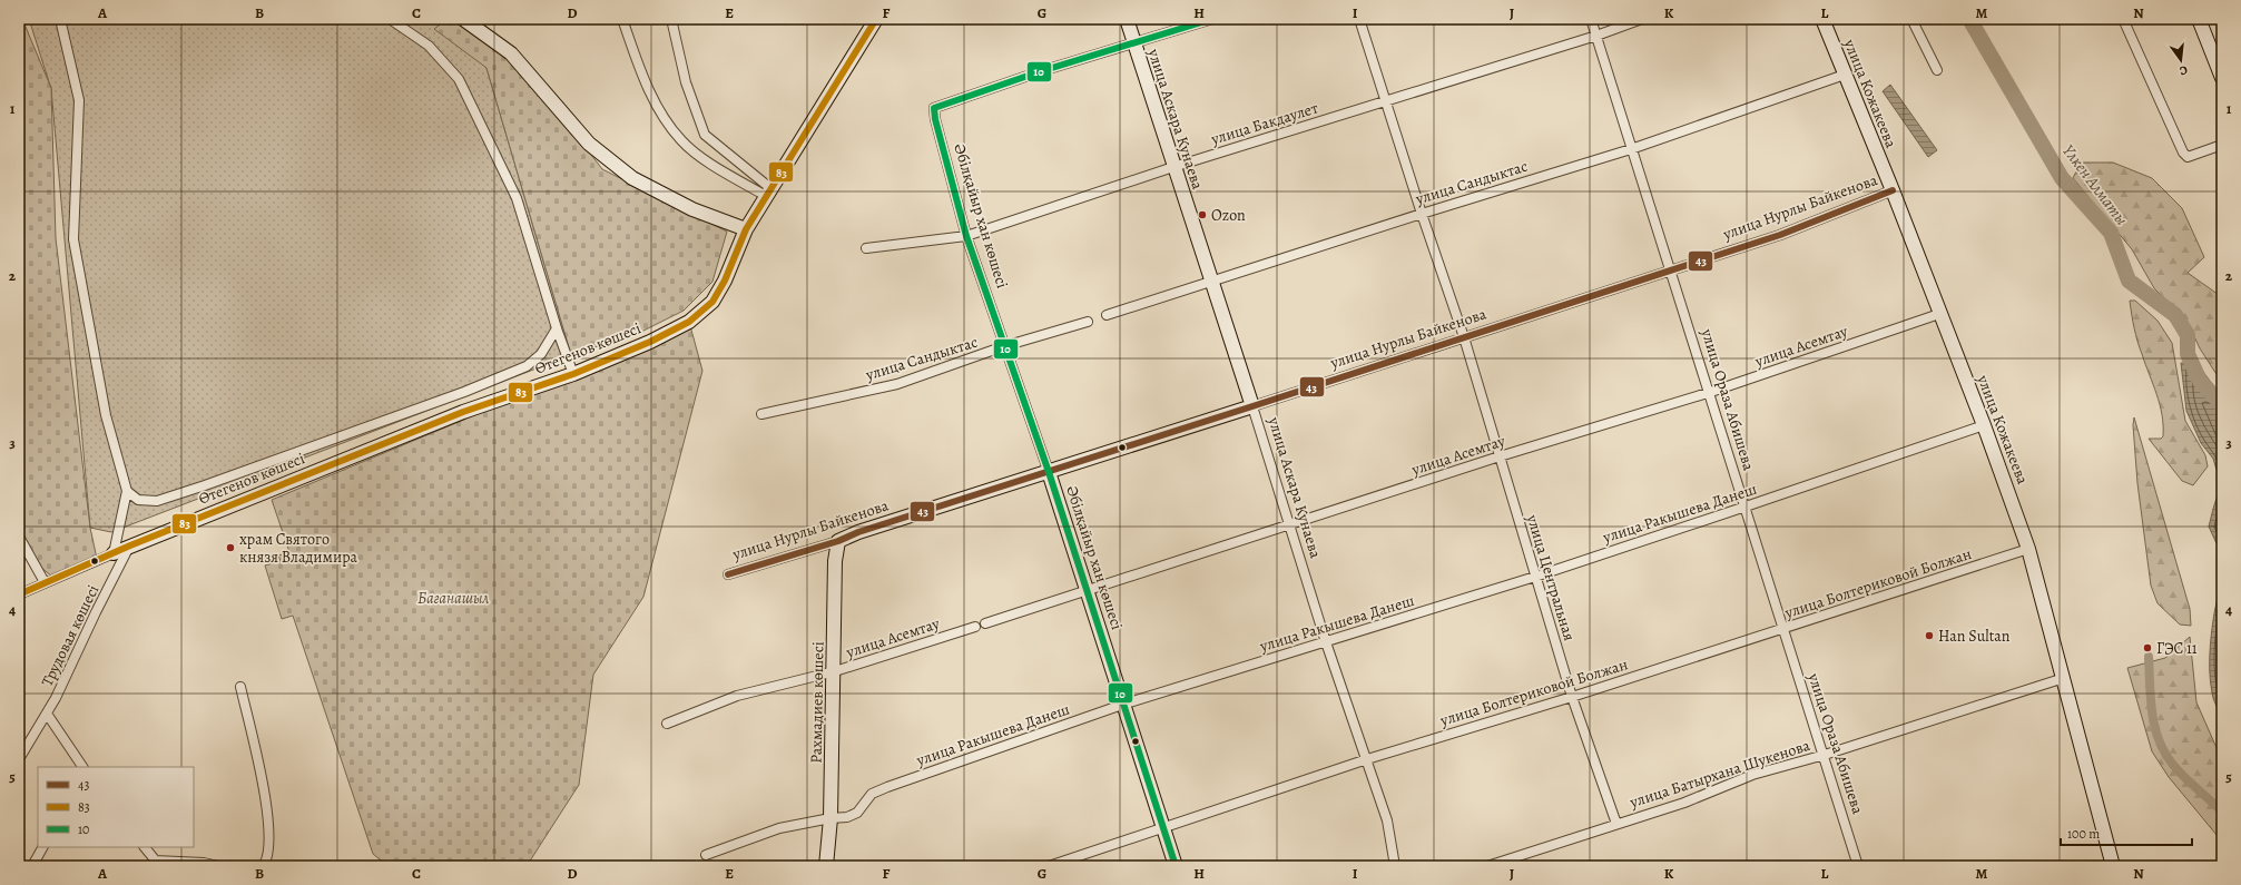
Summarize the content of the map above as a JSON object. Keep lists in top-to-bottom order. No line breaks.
{"streets":{"street":["улица Кожакеева","улица Аскара Кунаева","улица Бакдаулет","улица Сандыктас","улица Нурлы Байкенова","Әбілқайыр хан көшесі","улица Асемтау","Өтегенов көшесі","улица Ораза Абишева","улица Ракышева Данеш","улица Центральная","улица Болтериковой Болжан","Трудовая көшесі","Рахмадиев көшесі","улица Батырхана Шукенова"]},"crossings":[["улица Кожакеева","улица Сандыктас"],["улица Кожакеева","улица Нурлы Байкенова"],["улица Кожакеева","улица Асемтау"],["улица Кожакеева","улица Ракышева Данеш"],["улица Кожакеева","улица Болтериковой Болжан"],["улица Кожакеева","улица Батырхана Шукенова"],["улица Аскара Кунаева","улица Бакдаулет"],["улица Аскара Кунаева","улица Сандыктас"],["улица Аскара Кунаева","улица Нурлы Байкенова"],["улица Аскара Кунаева","Әбілқайыр хан көшесі"],["улица Аскара Кунаева","улица Асемтау"],["улица Аскара Кунаева","улица Ракышева Данеш"],["улица Аскара Кунаева","улица Болтериковой Болжан"],["улица Бакдаулет","Әбілқайыр хан көшесі"],["улица Бакдаулет","улица Ораза Абишева"],["улица Бакдаулет","улица Центральная"],["улица Сандыктас","Әбілқайыр хан көшесі"],["улица Сандыктас","улица Ораза Абишева"],["улица Сандыктас","улица Центральная"],["улица Нурлы Байкенова","Әбілқайыр хан көшесі"],["улица Нурлы Байкенова","улица Ораза Абишева"],["улица Нурлы Байкенова","улица Центральная"],["улица Нурлы Байкенова","Рахмадиев көшесі"],["Әбілқайыр хан көшесі","улица Асемтау"],["Әбілқайыр хан көшесі","улица Ракышева Данеш"],["Әбілқайыр хан көшесі","улица Болтериковой Болжан"],["улица Асемтау","улица Ораза Абишева"],["улица Асемтау","улица Центральная"],["улица Асемтау","Рахмадиев көшесі"],["Өтегенов көшесі","Трудовая көшесі"],["улица Ораза Абишева","улица Ракышева Данеш"],["улица Ораза Абишева","улица Болтериковой Болжан"],["улица Ораза Абишева","улица Батырхана Шукенова"],["улица Ракышева Данеш","улица Центральная"],["улица Ракышева Данеш","Рахмадиев көшесі"],["улица Центральная","улица Болтериковой Болжан"],["улица Центральная","улица Батырхана Шукенова"]],"water":["Үлкен Алматы"],"parks":["Бағанашыл"],"places":["Ozon","храм Святого князя Владимира","Han Sultan","ГЭС 11"],"lines":["transit line 83","transit line 10","transit line 43"],"legend":["43","83","10"],"scale_bar":"100 m","north":"bottom","grid":{"columns":["A","B","C","D","E","F","G","H","I","J","K","L","M","N"],"rows":["1","2","3","4","5"]}}
